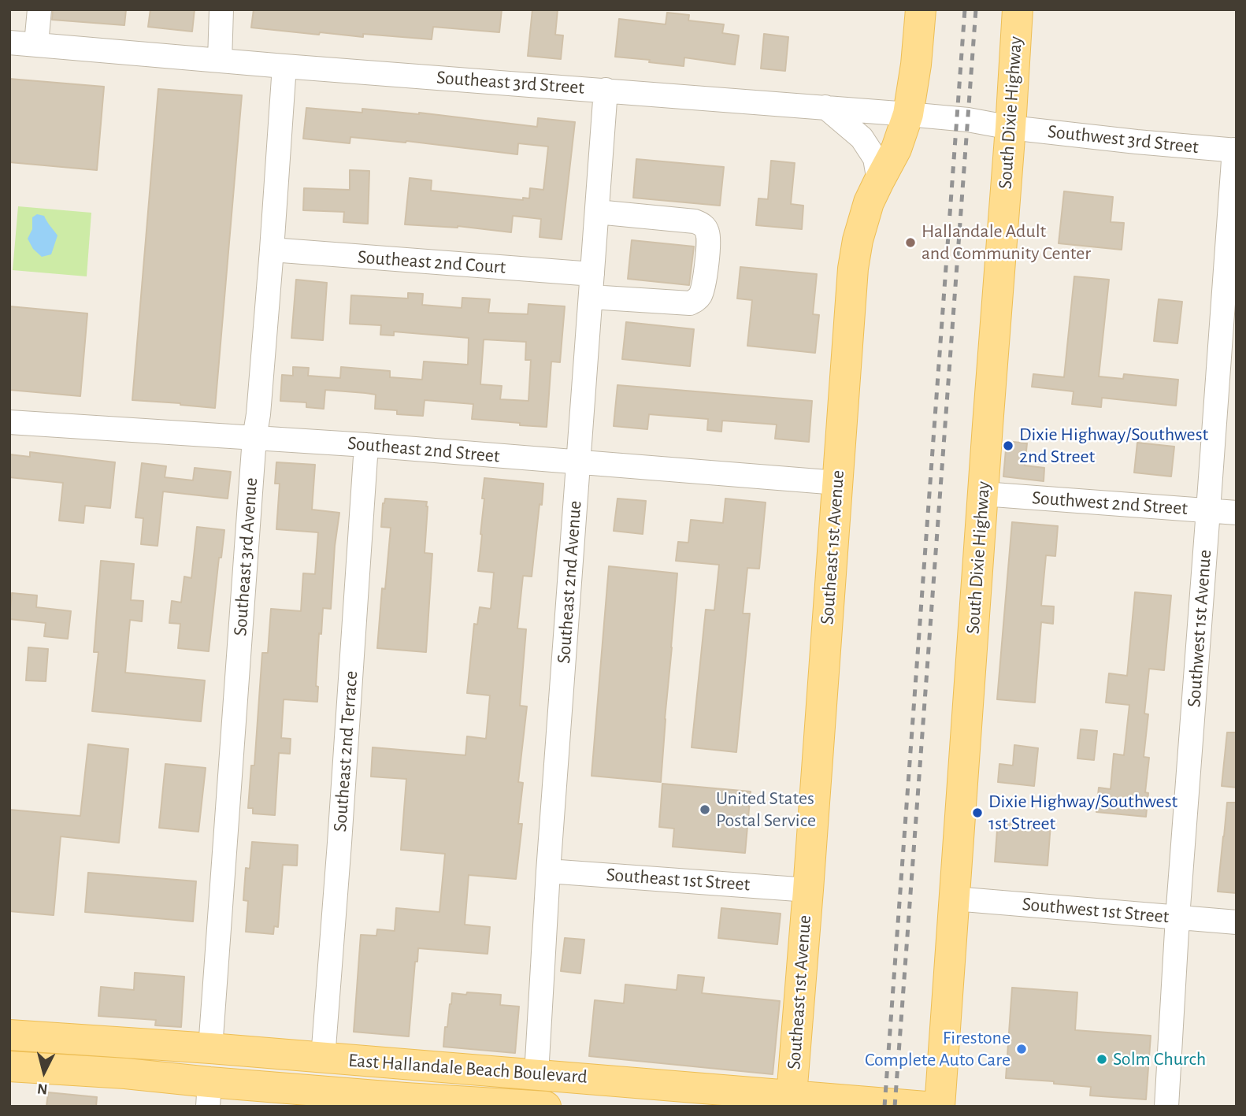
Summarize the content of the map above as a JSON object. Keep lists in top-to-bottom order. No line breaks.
{"streets":{"main road":["South Dixie Highway","Southeast 1st Avenue","East Hallandale Beach Boulevard"],"street":["Southeast 3rd Street","Southwest 3rd Street","Southeast 2nd Court","Southeast 2nd Street","Southwest 2nd Street","Southeast 3rd Avenue","Southeast 2nd Avenue","Southwest 1st Avenue","Southeast 2nd Terrace","Southeast 1st Street","Southwest 1st Street"]},"crossings":[["Southeast 3rd Street","South Dixie Highway"],["Southeast 3rd Street","Southwest 3rd Street"],["Southeast 3rd Street","Southeast 1st Avenue"],["Southeast 3rd Street","Southeast 3rd Avenue"],["Southeast 3rd Street","Southeast 2nd Avenue"],["South Dixie Highway","Southwest 3rd Street"],["South Dixie Highway","Southwest 2nd Street"],["South Dixie Highway","Southwest 1st Street"],["Southwest 3rd Street","Southwest 1st Avenue"],["Southeast 2nd Court","Southeast 3rd Avenue"],["Southeast 2nd Court","Southeast 2nd Avenue"],["Southeast 2nd Street","Southeast 1st Avenue"],["Southeast 2nd Street","Southeast 3rd Avenue"],["Southeast 2nd Street","Southeast 2nd Avenue"],["Southeast 2nd Street","Southeast 2nd Terrace"],["Southwest 2nd Street","Southwest 1st Avenue"],["Southeast 1st Avenue","Southeast 1st Street"],["Southeast 1st Avenue","East Hallandale Beach Boulevard"],["Southeast 3rd Avenue","East Hallandale Beach Boulevard"],["Southeast 2nd Avenue","Southeast 1st Street"],["Southeast 2nd Avenue","East Hallandale Beach Boulevard"],["Southwest 1st Avenue","Southwest 1st Street"],["Southeast 2nd Terrace","East Hallandale Beach Boulevard"]],"places":["Hallandale Adult and Community Center","Dixie Highway/Southwest 2nd Street","United States Postal Service","Dixie Highway/Southwest 1st Street","Firestone Complete Auto Care","Solm Church"],"north":"bottom"}
